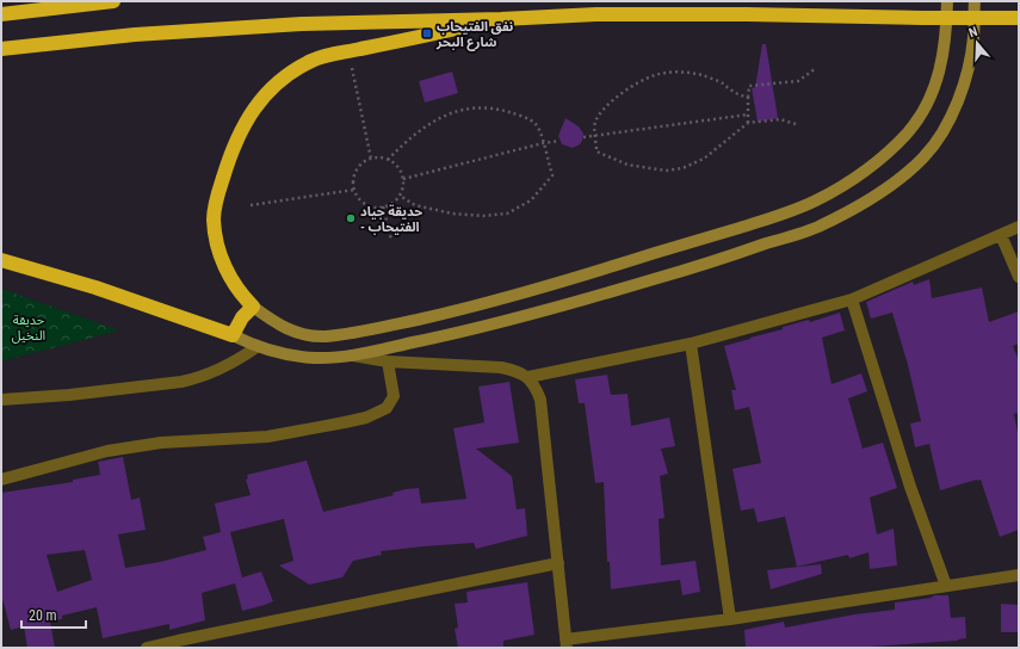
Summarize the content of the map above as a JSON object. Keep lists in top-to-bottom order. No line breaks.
{"parks":["حديقة النخيل"],"places":{"transit":["نفق الفتيحاب شارع البحر"],"other":["حديقة جياد - الفتيحاب"]},"scale_bar":"20 m","north":"top"}
